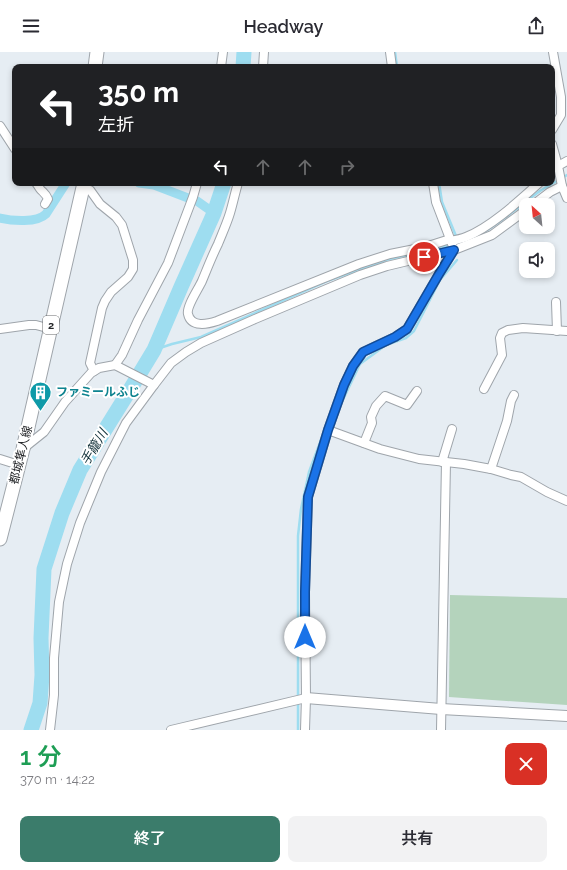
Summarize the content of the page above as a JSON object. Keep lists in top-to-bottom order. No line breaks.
{"streets":{"main road":["2","都城隼人線"]},"water":["手籠川"],"places":{"building":["ファミールふじ"]},"north":"top left","page":{"header":"Headway","turn":["350 m","左折"],"heading":["1 分","370 m · 14:22"],"buttons":["終了","共有"]}}
